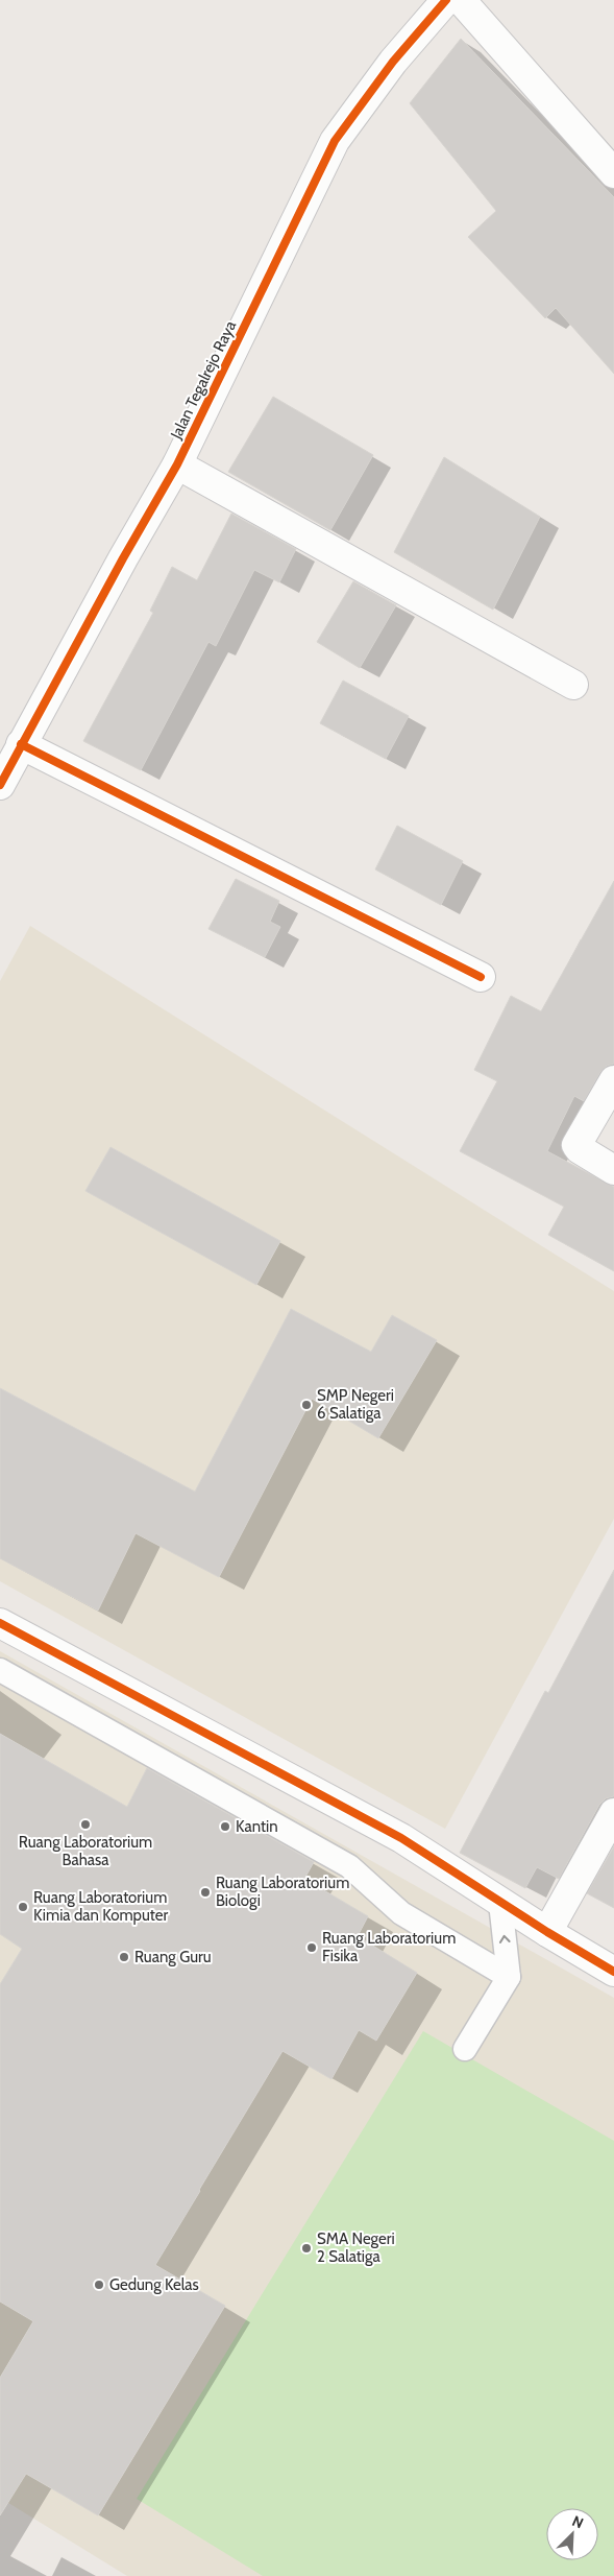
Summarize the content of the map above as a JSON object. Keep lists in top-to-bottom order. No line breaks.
{"streets":{"street":["Jalan Tegalrejo Raya"]},"places":["SMP Negeri 6 Salatiga","Ruang Laboratorium Bahasa","Kantin","Ruang Laboratorium Biologi","Ruang Laboratorium Kimia dan Komputer","Ruang Laboratorium Fisika","Ruang Guru","SMA Negeri 2 Salatiga","Gedung Kelas"],"north":"top right"}
